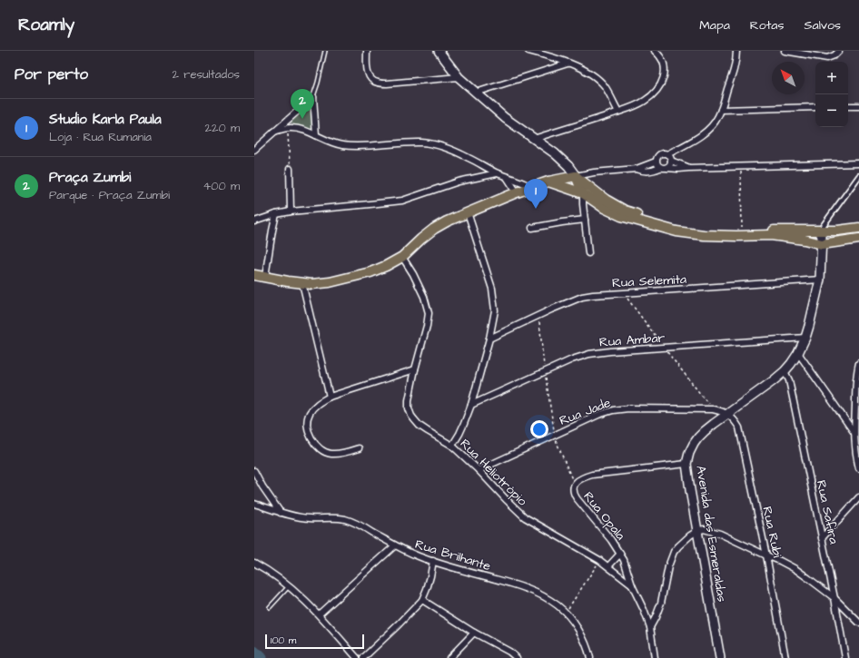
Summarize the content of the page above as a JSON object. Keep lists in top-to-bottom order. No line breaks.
{"streets":{"main road":["Avenida das Esmeraldas"],"street":["Rua Selemita","Rua Ambar","Rua Jade","Rua Heliotrópio","Rua Safira","Rua Opala","Rua Rubi","Rua Brilhante"]},"crossings":[["Rua Selemita","Avenida das Esmeraldas"],["Rua Ambar","Avenida das Esmeraldas"],["Rua Jade","Rua Heliotrópio"],["Rua Jade","Rua Rubi"],["Rua Jade","Avenida das Esmeraldas"],["Rua Heliotrópio","Rua Opala"],["Rua Safira","Avenida das Esmeraldas"],["Rua Opala","Avenida das Esmeraldas"],["Rua Rubi","Avenida das Esmeraldas"]],"scale_bar":"100 m","north":"top left","page":{"header":"Roamly","nav":["Mapa","Rotas","Salvos"],"heading":["Por perto","2 resultados"],"map_buttons":["+","−"],"pins":["2","1"],"list":[{"mark":"1","name":"Studio Karla Paula","note":"Loja · Rua Rumania","value":"220 m"},{"mark":"2","name":"Praça Zumbi","note":"Parque · Praça Zumbi","value":"400 m"}],"scale":"100 m"}}
